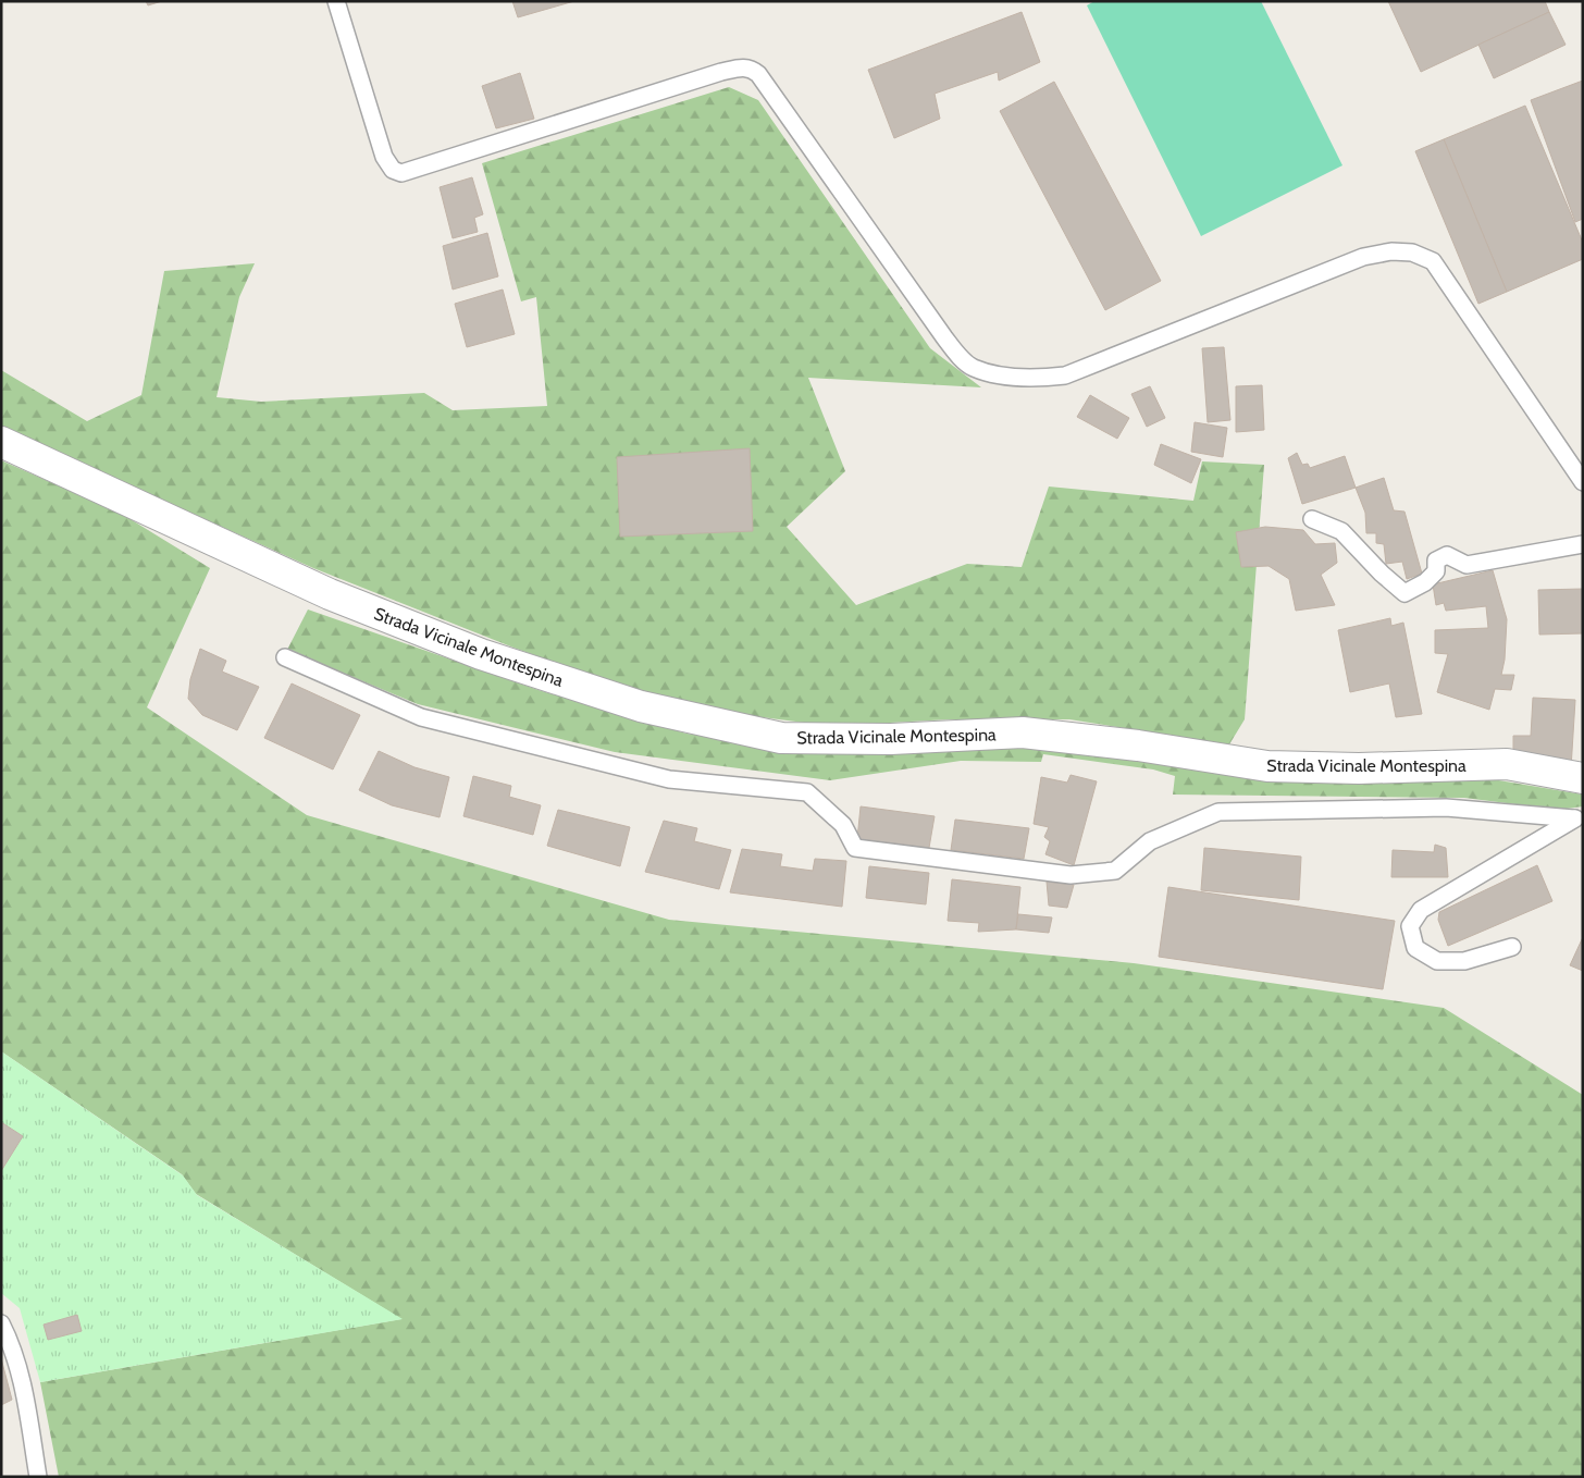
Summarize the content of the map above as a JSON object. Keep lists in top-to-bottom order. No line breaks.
{"streets":{"street":["Strada Vicinale Montespina"]}}
